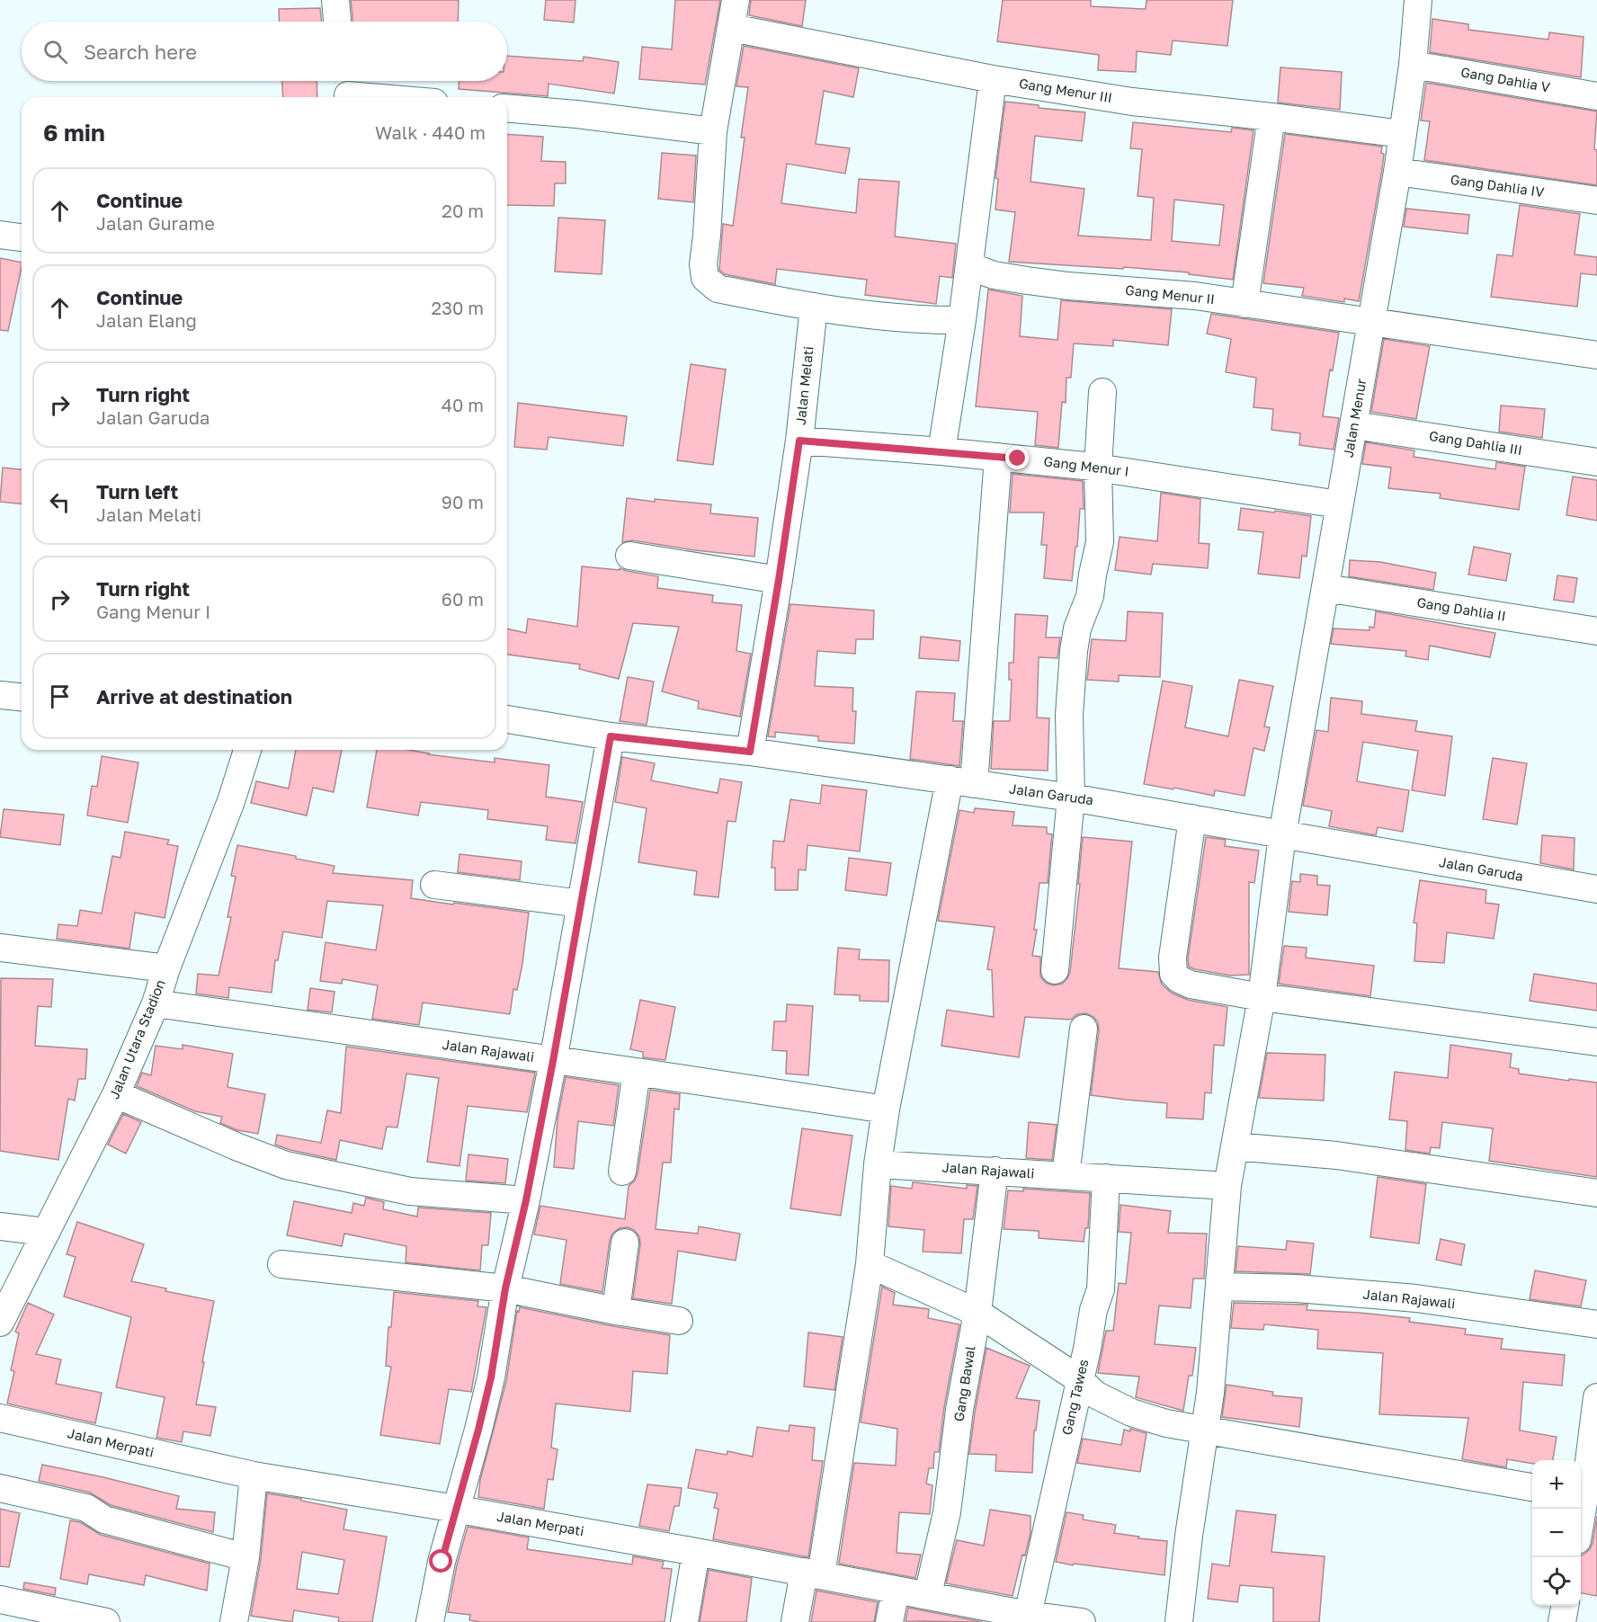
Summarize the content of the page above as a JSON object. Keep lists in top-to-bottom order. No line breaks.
{"streets":{"street":["Gang Dahlia V","Gang Menur III","Gang Dahlia IV","Gang Menur II","Jalan Melati","Jalan Menur","Gang Dahlia III","Gang Menur I","Gang Dahlia II","Jalan Garuda","Jalan Utara Stadion","Jalan Rajawali","Gang Bawal","Gang Tawes","Jalan Merpati"]},"crossings":[["Gang Dahlia V","Jalan Menur"],["Gang Menur III","Jalan Menur"],["Gang Dahlia IV","Jalan Menur"],["Gang Menur II","Jalan Menur"],["Jalan Melati","Gang Menur I"],["Jalan Melati","Jalan Garuda"],["Jalan Menur","Gang Dahlia III"],["Jalan Menur","Gang Menur I"],["Jalan Menur","Gang Dahlia II"],["Jalan Menur","Jalan Garuda"],["Jalan Menur","Jalan Rajawali"],["Jalan Utara Stadion","Jalan Rajawali"],["Jalan Rajawali","Gang Bawal"],["Jalan Rajawali","Gang Tawes"],["Gang Bawal","Jalan Merpati"],["Gang Tawes","Jalan Merpati"]],"page":{"search":"Search here","heading":["6 min","Walk · 440 m"],"list":[["Continue","Jalan Gurame","20 m"],["Continue","Jalan Elang","230 m"],["Turn right","Jalan Garuda","40 m"],["Turn left","Jalan Melati","90 m"],["Turn right","Gang Menur I","60 m"],"Arrive at destination"],"map_buttons":["+","−"]}}
